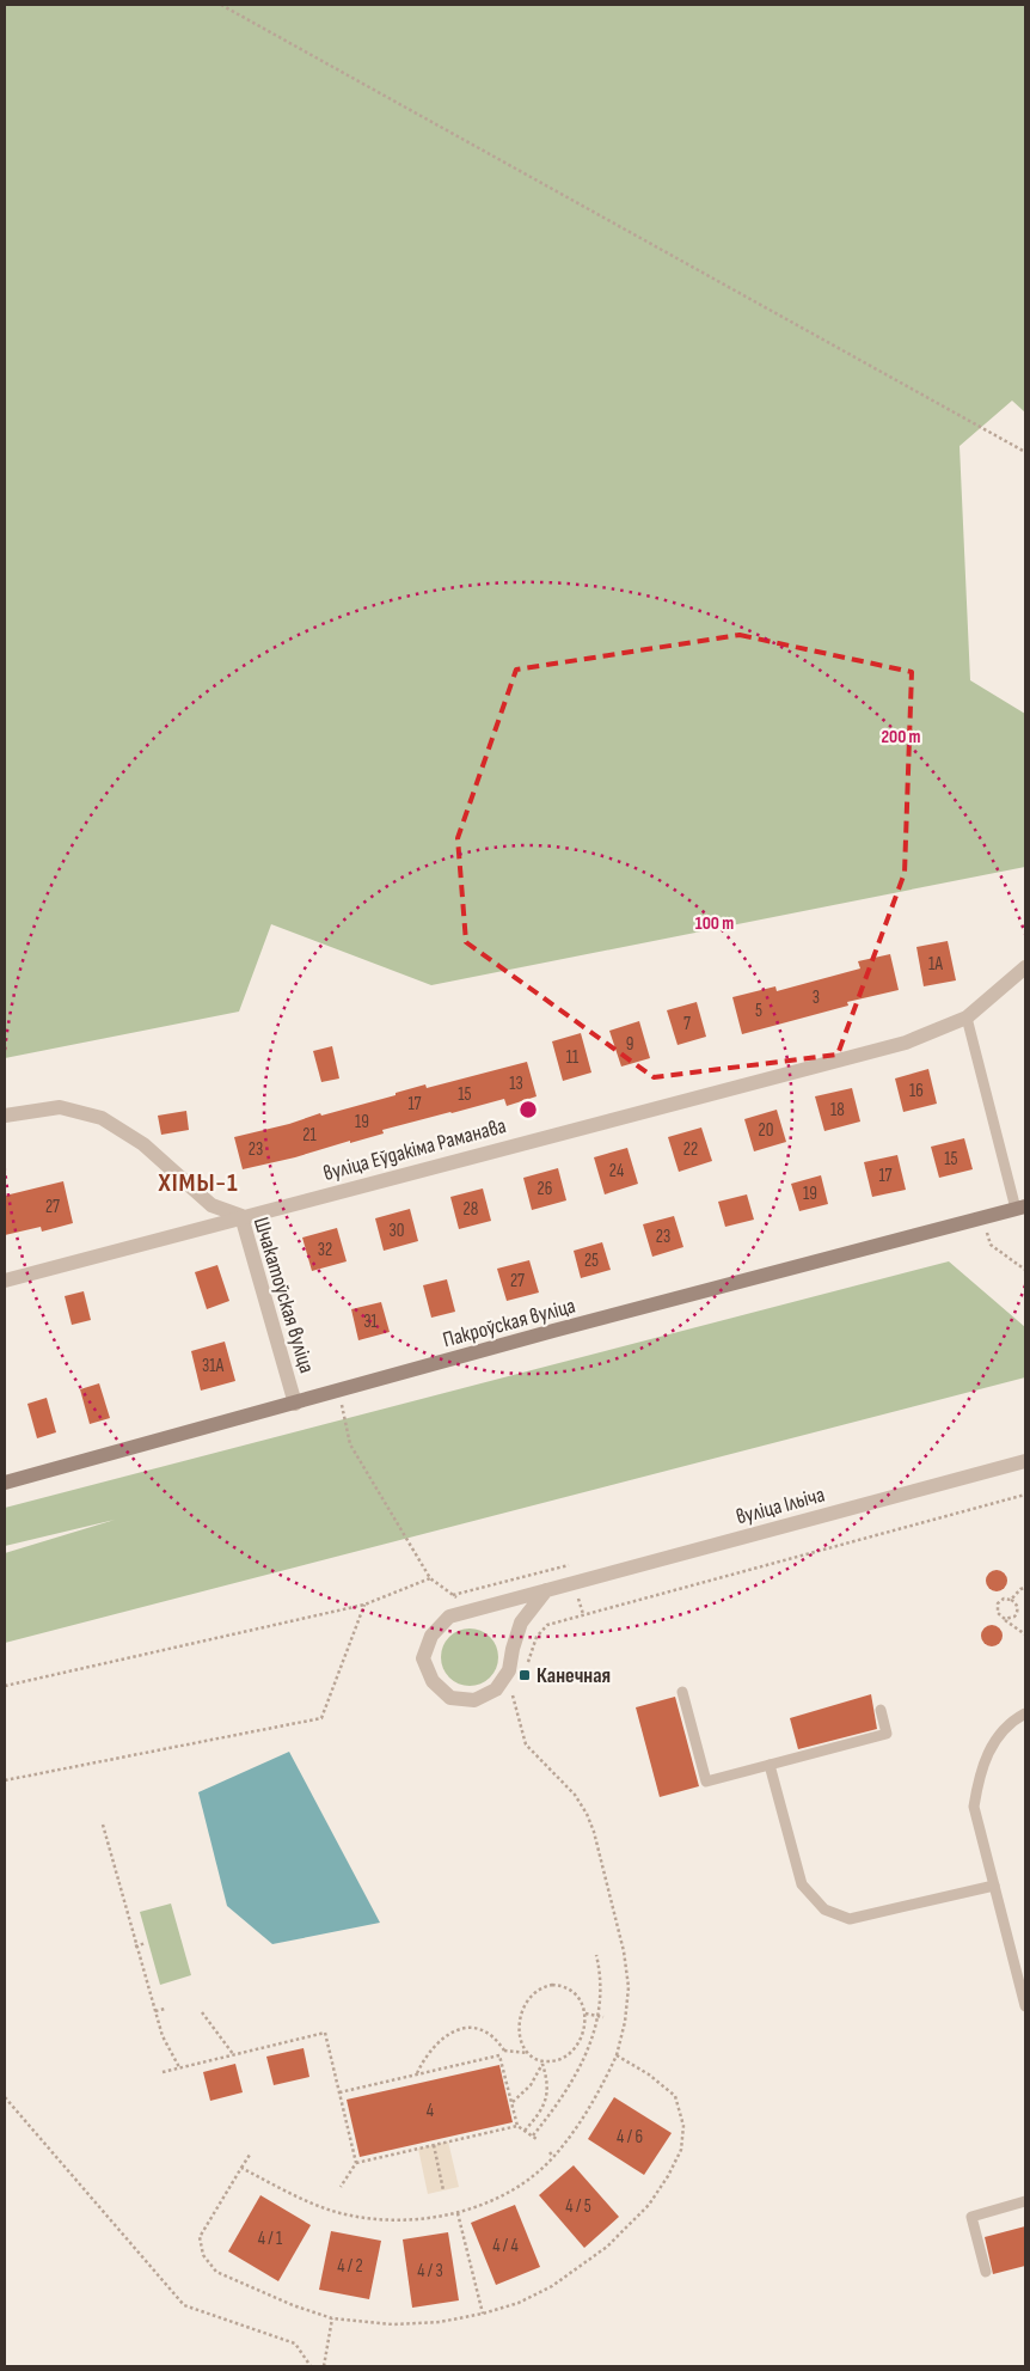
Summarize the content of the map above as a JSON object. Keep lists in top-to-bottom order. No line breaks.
{"streets":{"street":["вуліца Еўдакіма Раманава","Шчакатоўская вуліца","Пакроўская вуліца","вуліца Ільіча"]},"crossings":[["вуліца Еўдакіма Раманава","Шчакатоўская вуліца"],["Шчакатоўская вуліца","Пакроўская вуліца"]],"districts":["ХІМЫ-1"],"places":{"transit":["Канечная"]},"house_numbers":["1А","3","5","7","9","11","13","16","15","17","18","19","20","21","23","22","15","24","17","26","19","27","28","30","23","32","25","27","31","31А","4","4 / 6","4 / 5","4 / 1","4 / 4","4 / 2","4 / 3"],"rings":["200 m","100 m"]}
